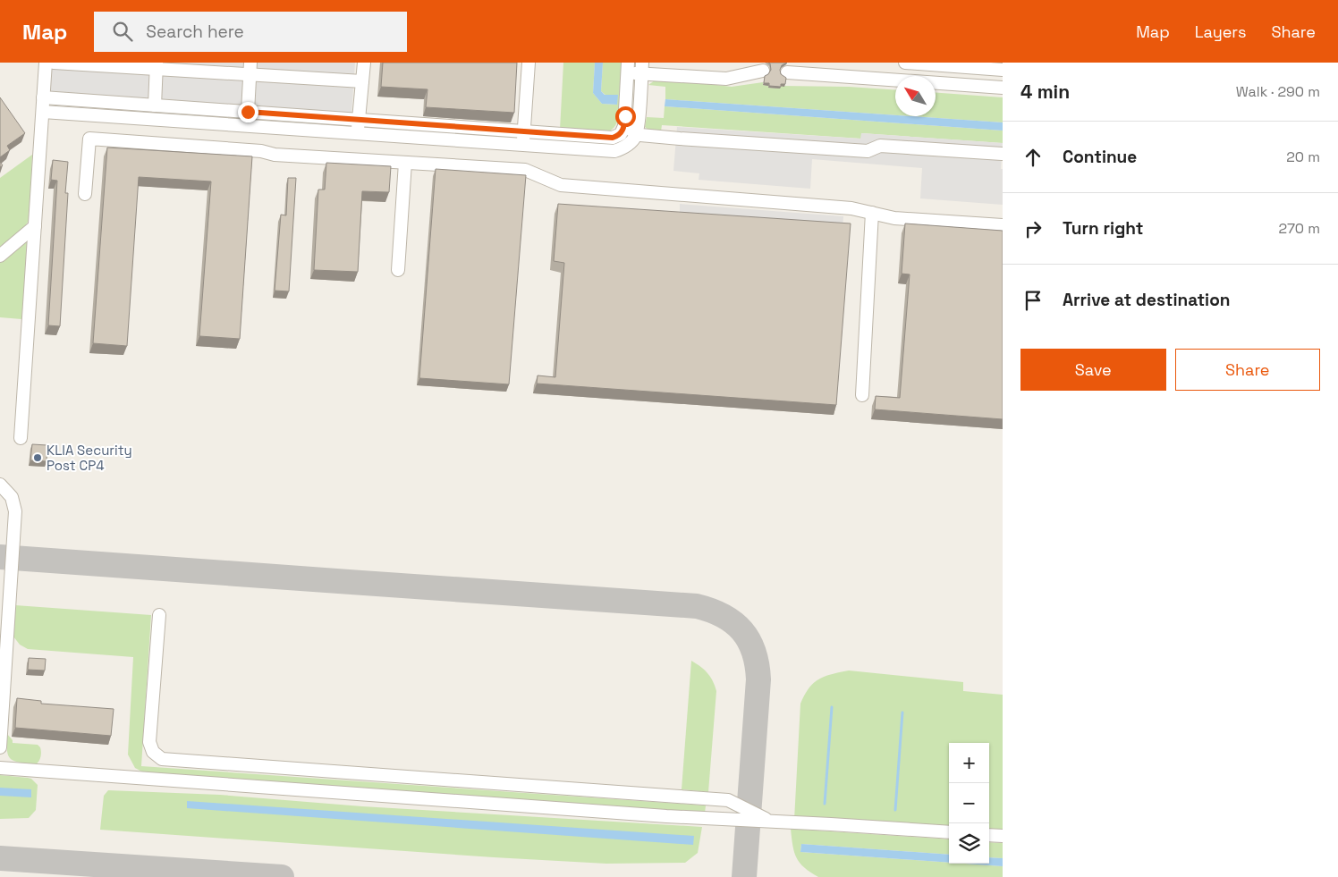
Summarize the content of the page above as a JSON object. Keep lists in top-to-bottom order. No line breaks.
{"places":["KLIA Security Post CP4"],"north":"top left","page":{"header":"Map","search":"Search here","nav":["Map","Layers","Share"],"heading":["4 min","Walk · 290 m"],"list":[["Continue","20 m"],["Turn right","270 m"],"Arrive at destination"],"buttons":["Save","Share"],"map_buttons":["+","−"]}}
